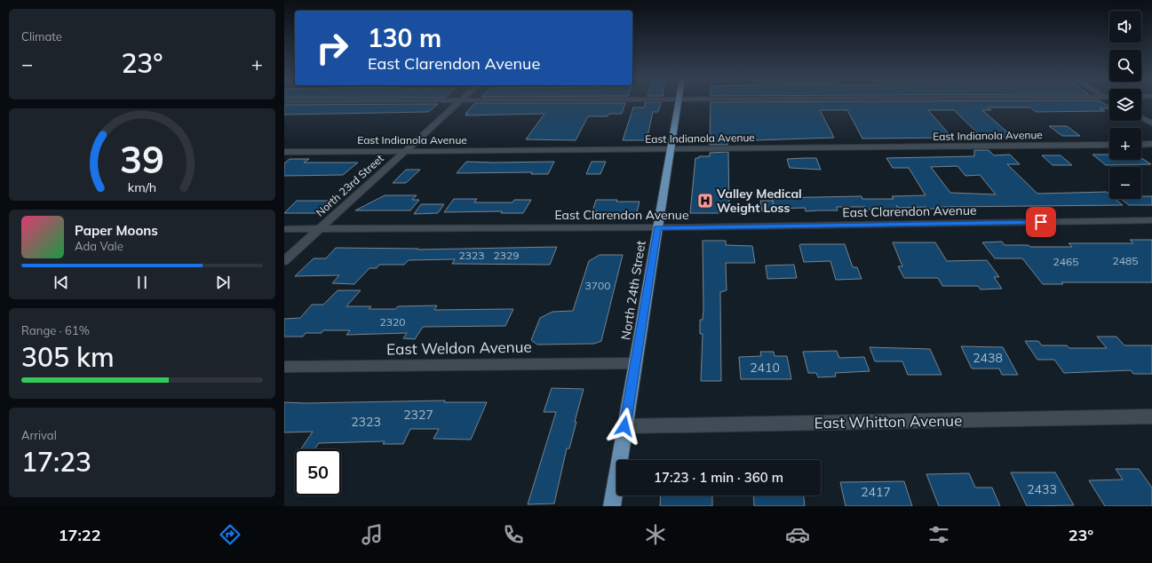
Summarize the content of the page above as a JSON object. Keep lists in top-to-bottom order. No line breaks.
{"streets":{"main road":["North 24th Street"],"street":["East Indianola Avenue","North 23rd Street","East Clarendon Avenue","East Weldon Avenue","East Whitton Avenue"]},"crossings":[["East Indianola Avenue","North 23rd Street"],["East Indianola Avenue","North 24th Street"],["North 23rd Street","East Clarendon Avenue"],["East Clarendon Avenue","North 24th Street"],["North 24th Street","East Weldon Avenue"],["North 24th Street","East Whitton Avenue"]],"places":{"hospital":["Valley Medical Weight Loss"]},"house_numbers":["2323","2329","2485","2465","3700","2320","2438","2410","2327","2323","2433","2417"],"page":{"tile":["Climate",["Range · 61%","305 km"],["Arrival","17:23"]],"map_buttons":["+","−"],"turn":["130 m","East Clarendon Avenue"],"heat":["−","23°","+"],"song":["Paper Moons","Ada Vale"],"limit":"50","trip":"17:23 · 1 min · 360 m","tabs":["17:22","23°"],"gauge":["39","km/h"]}}
